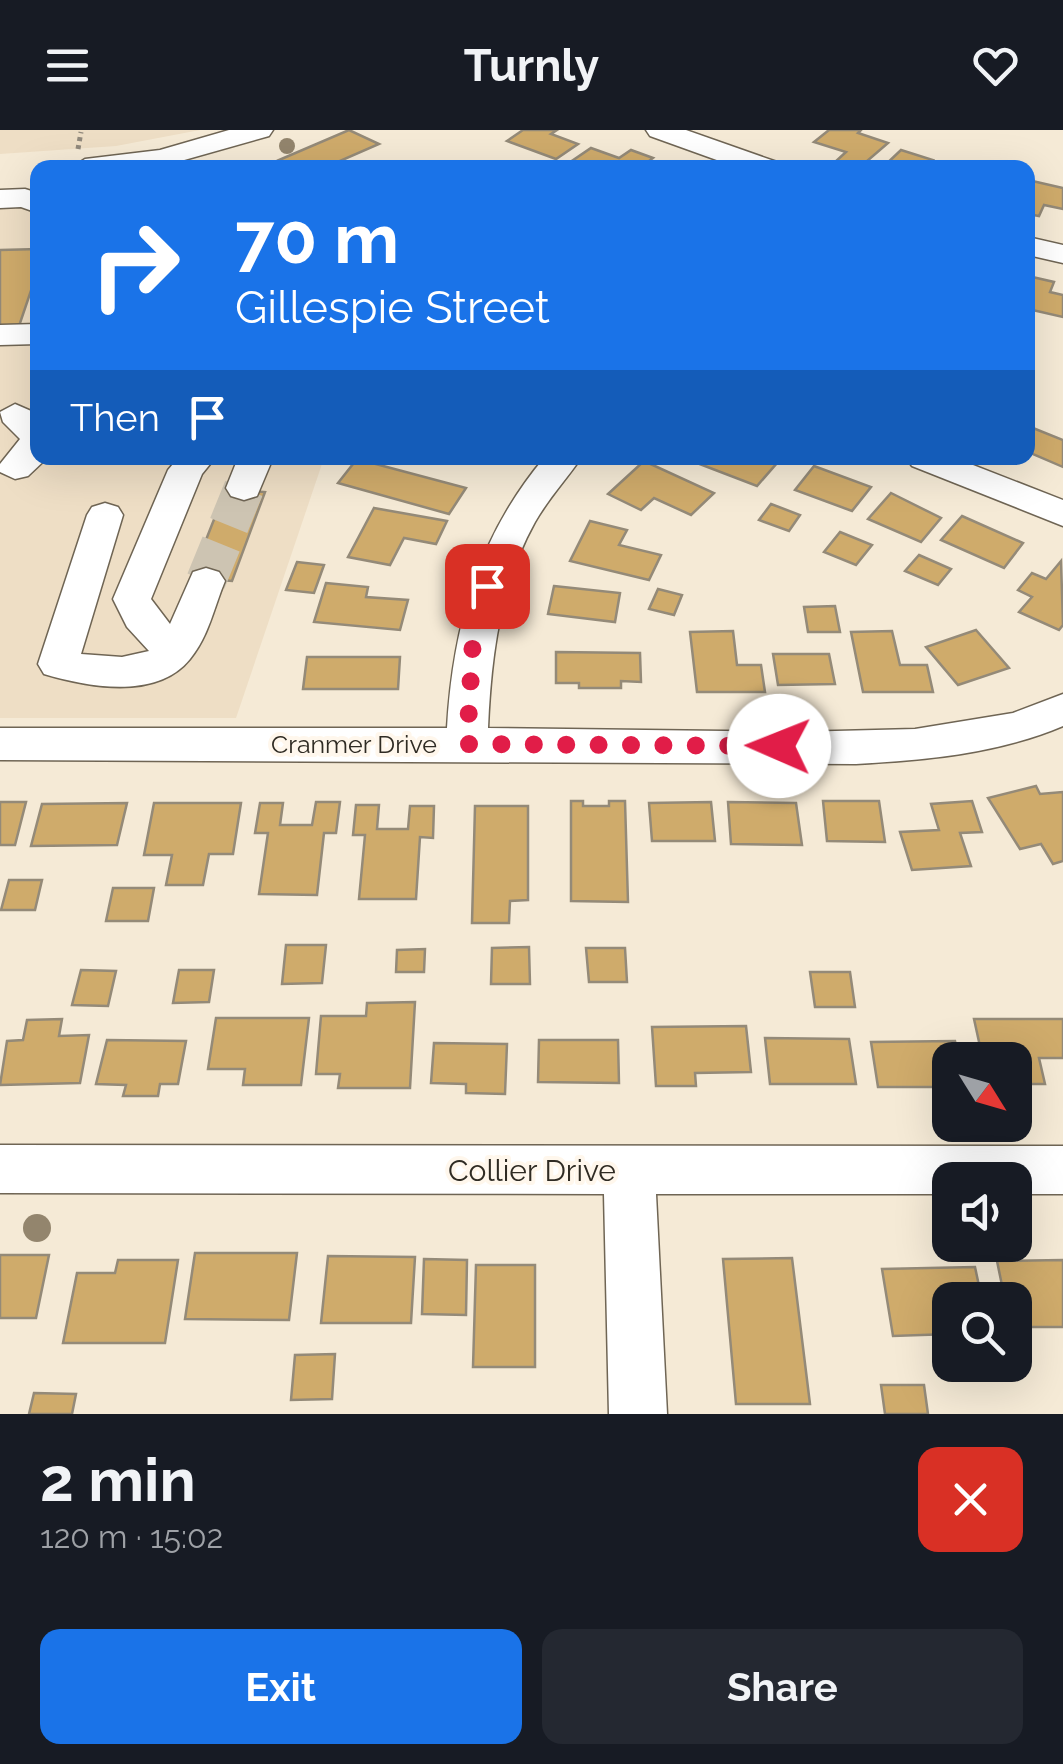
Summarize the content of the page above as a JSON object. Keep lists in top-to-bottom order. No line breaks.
{"streets":{"street":["Cranmer Drive","Collier Drive"]},"north":"bottom right","page":{"header":"Turnly","turn":["70 m","Gillespie Street"],"then":"Then","heading":["2 min","120 m · 15:02"],"buttons":["Exit","Share"]}}
